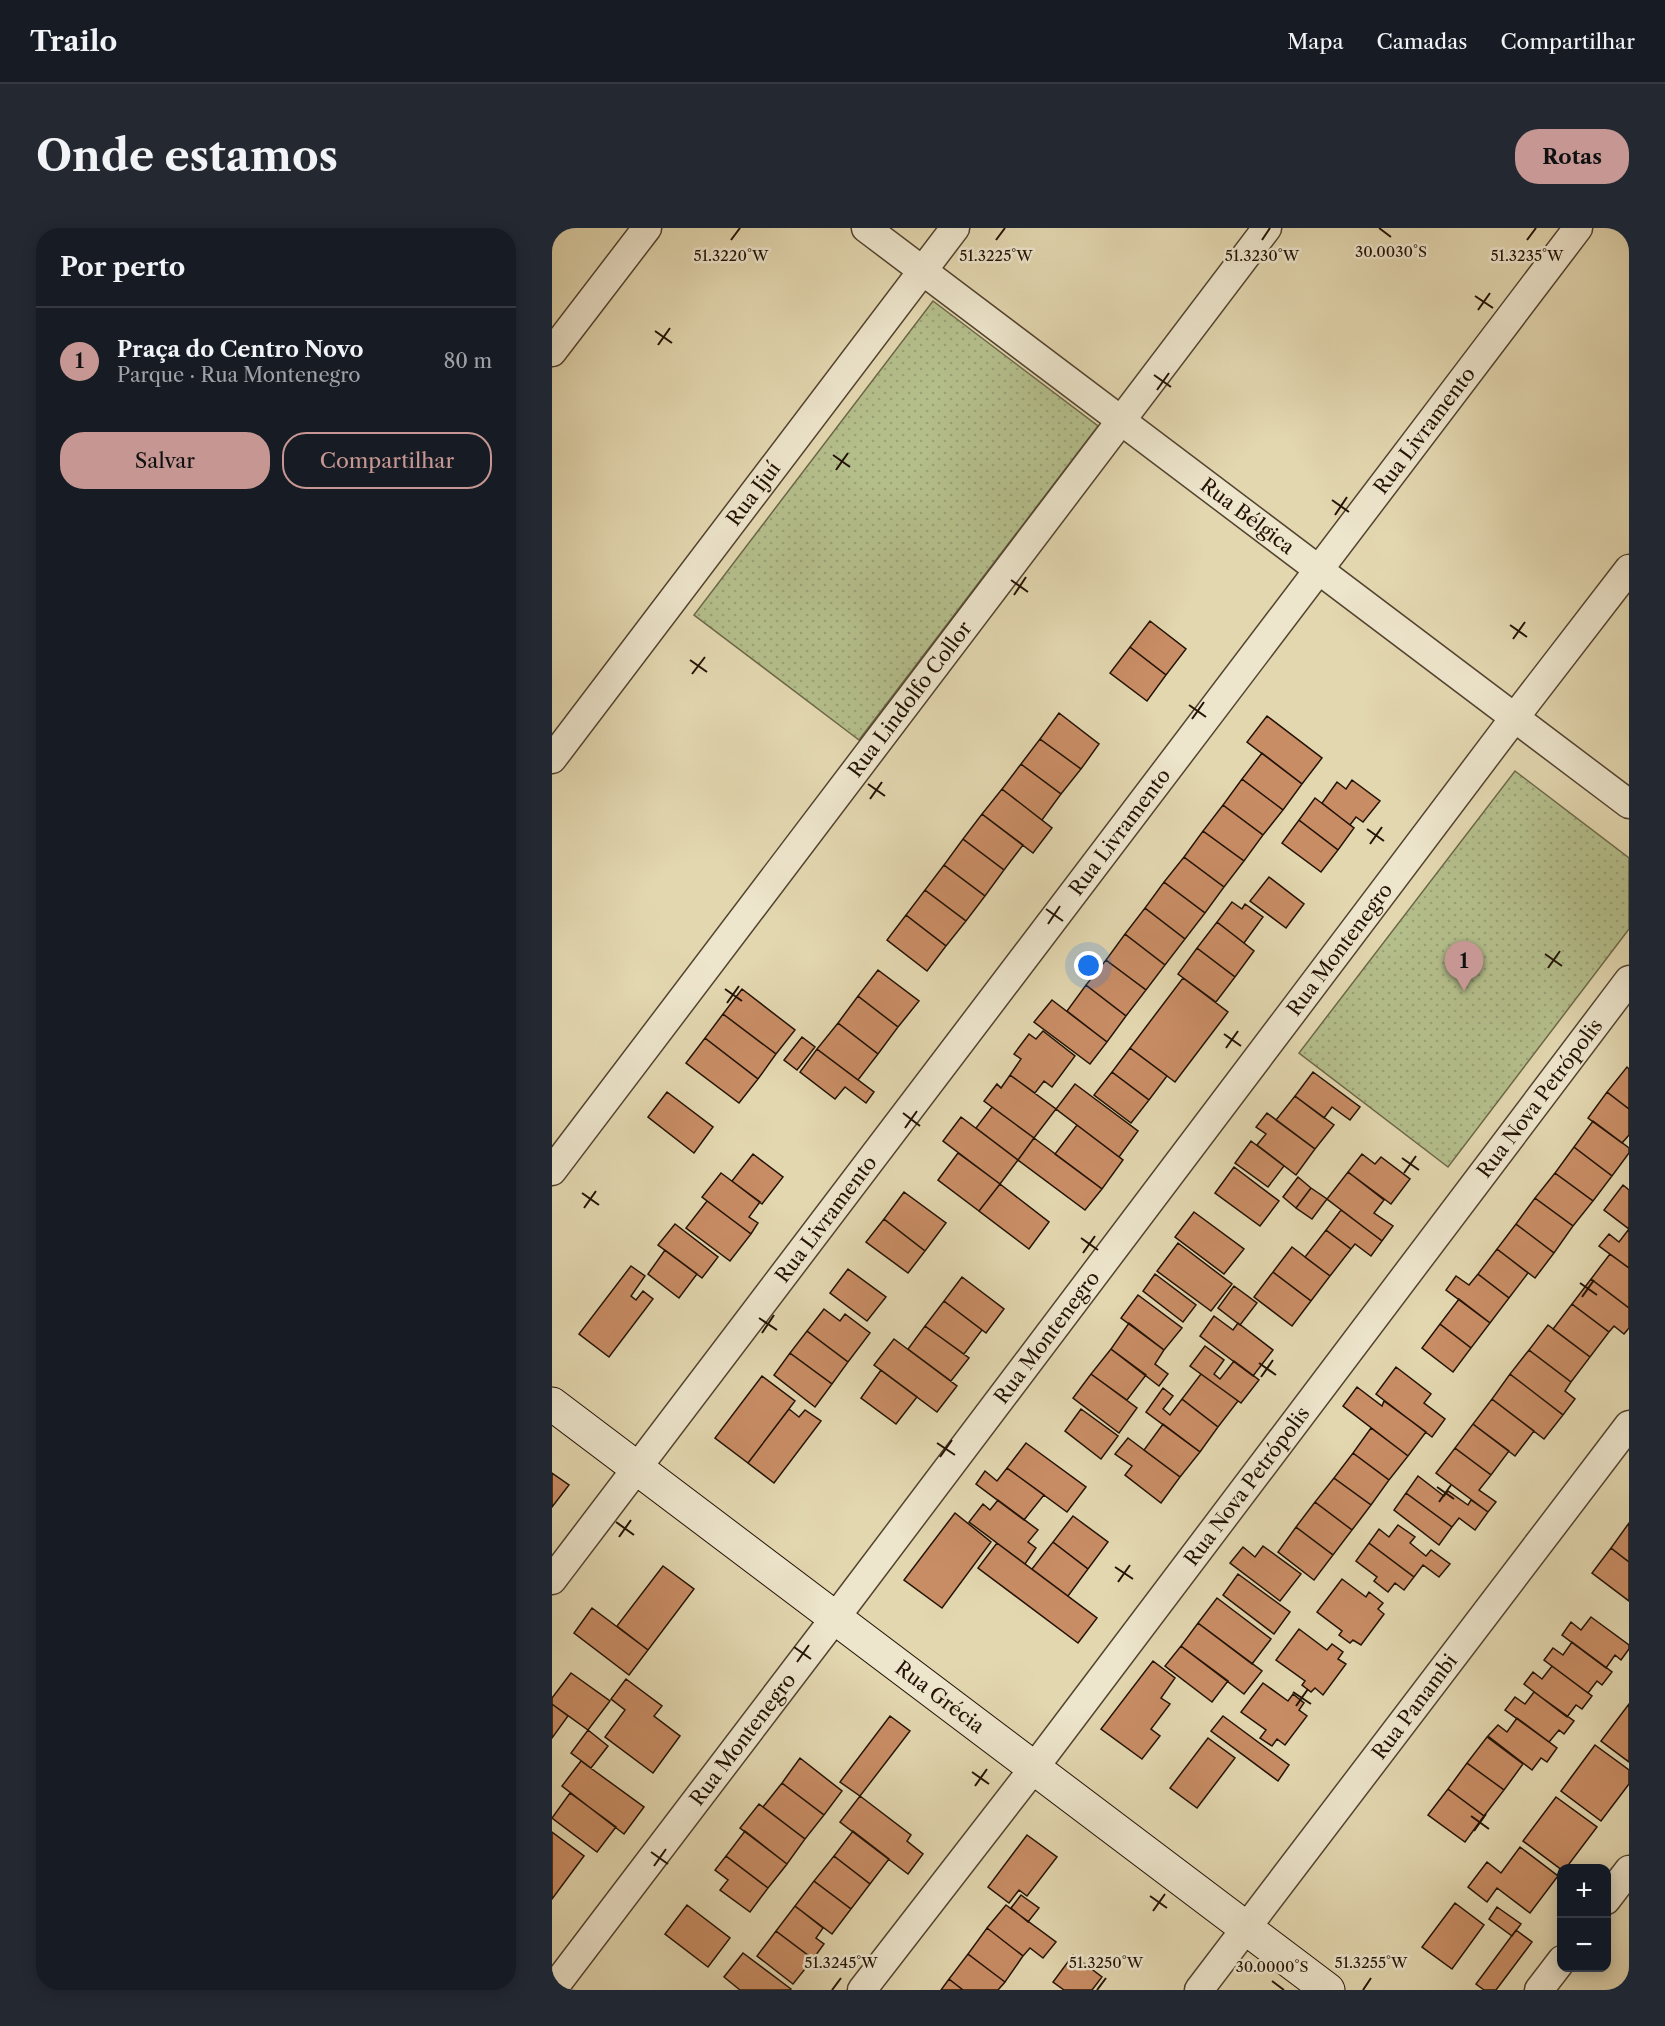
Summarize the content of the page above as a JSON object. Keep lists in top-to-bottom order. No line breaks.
{"streets":{"main road":["Rua Grécia"],"street":["Rua Livramento","Rua Ijuí","Rua Bélgica","Rua Lindolfo Collor","Rua Montenegro","Rua Nova Petrópolis","Rua Panambi"]},"crossings":[["Rua Livramento","Rua Bélgica"],["Rua Livramento","Rua Grécia"],["Rua Ijuí","Rua Bélgica"],["Rua Bélgica","Rua Lindolfo Collor"],["Rua Bélgica","Rua Montenegro"],["Rua Montenegro","Rua Grécia"],["Rua Nova Petrópolis","Rua Grécia"],["Rua Grécia","Rua Panambi"]],"page":{"header":"Trailo","nav":["Mapa","Camadas","Compartilhar"],"buttons":["Rotas",["Salvar","Compartilhar"]],"title":"Onde estamos","heading":"Por perto","list":[{"mark":"1","name":"Praça do Centro Novo","note":"Parque · Rua Montenegro","value":"80 m"}],"pins":"1","map_buttons":["+","−"]},"coordinates":["30.0030°S","51.3220°W","51.3225°W","51.3230°W","51.3235°W","51.3245°W","51.3250°W","51.3255°W","30.0000°S"]}
